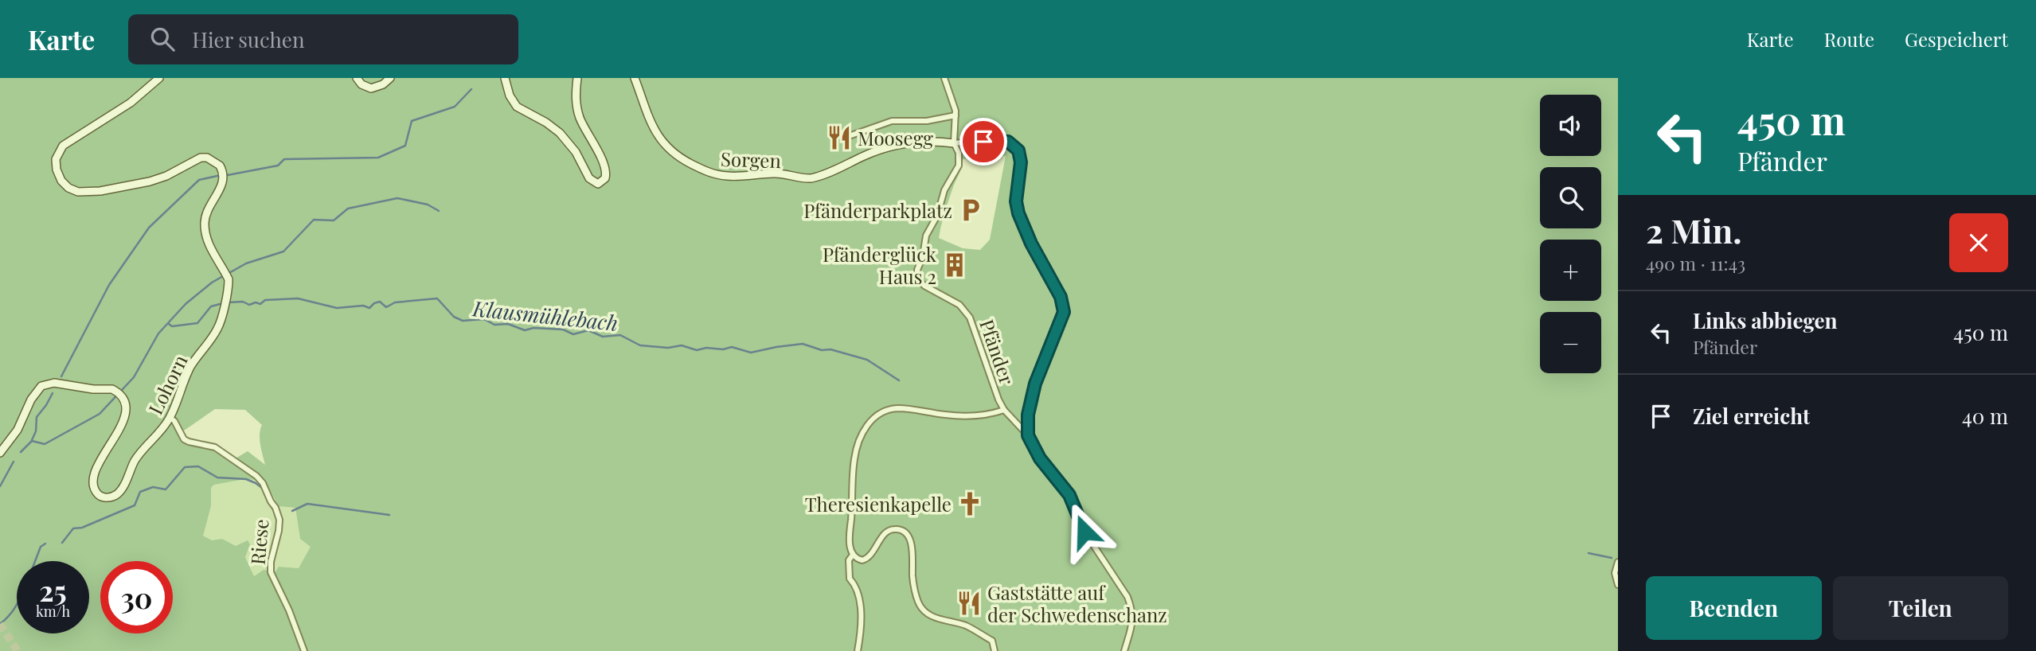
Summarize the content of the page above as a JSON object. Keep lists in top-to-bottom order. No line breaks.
{"streets":{"street":["Sorgen","Pfänder","Lohorn","Riese"]},"crossings":[["Sorgen","Pfänder"],["Lohorn","Riese"]],"water":["Klausmühlebach"],"places":{"restaurant":["Moosegg","Gaststätte auf der Schwedenschanz"],"parking":["Pfänderparkplatz"],"building":["Pfänderglück Haus 2"],"church":["Theresienkapelle"]},"page":{"header":"Karte","search":"Hier suchen","nav":["Karte","Route","Gespeichert"],"turn":["450 m","Pfänder"],"map_buttons":["+","−"],"heading":["2 Min.","490 m · 11:43"],"list":[{"name":"Links abbiegen","note":"Pfänder","value":"450 m"},{"name":"Ziel erreicht","value":"40 m"}],"speed":"25 km/h","limit":"30","buttons":["Beenden","Teilen"]}}
